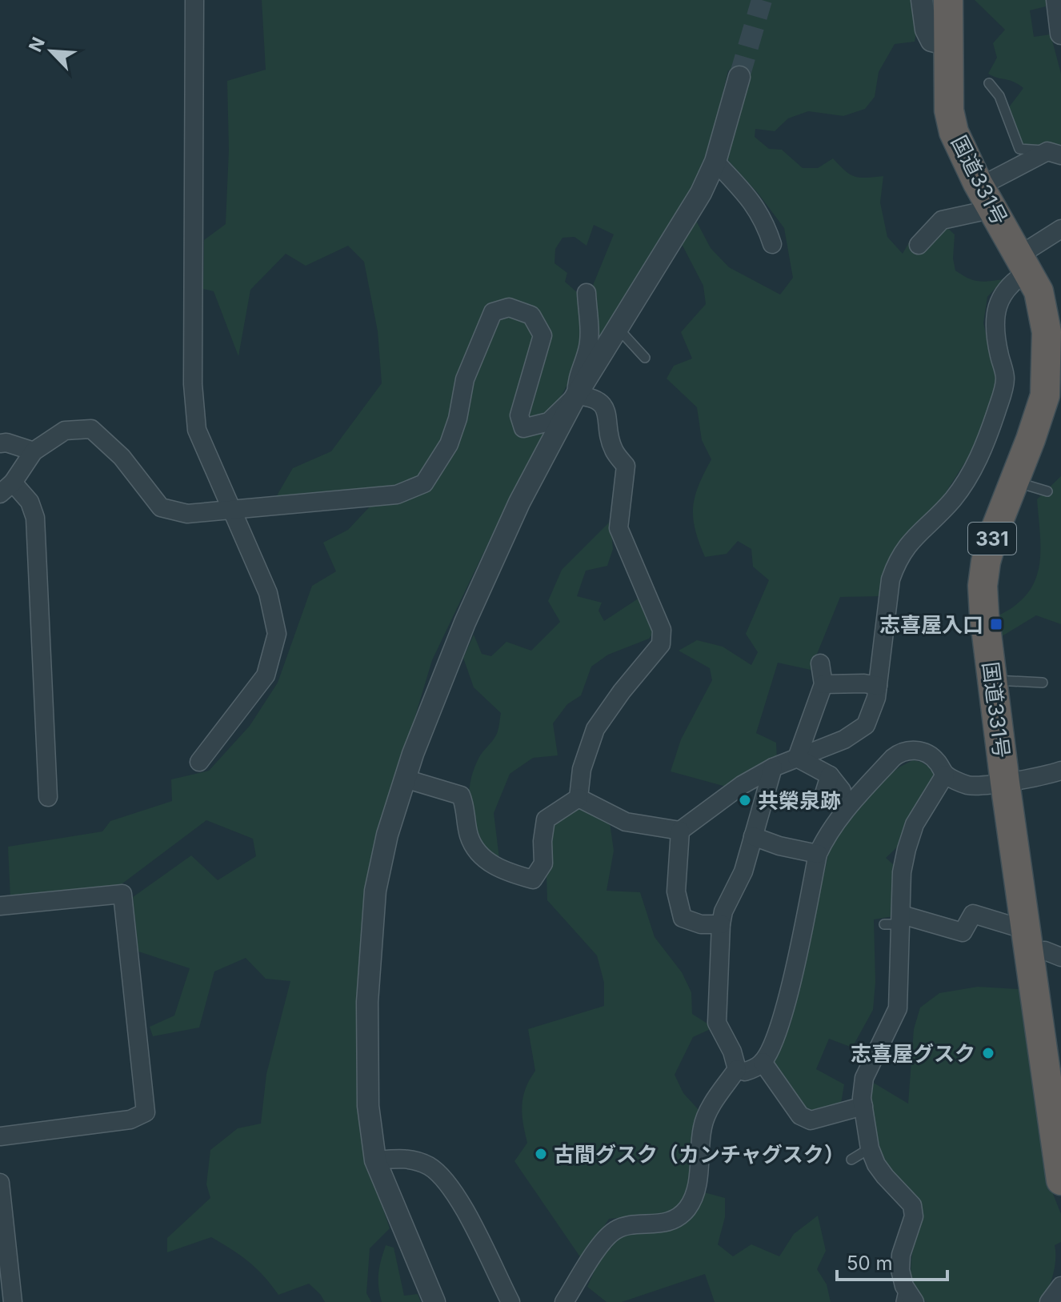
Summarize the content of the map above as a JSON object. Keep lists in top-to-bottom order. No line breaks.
{"streets":{"highway":["国道331号","331"]},"places":{"transit":["志喜屋入口"],"other":["共榮泉跡","志喜屋グスク","古間グスク（カンチャグスク）"]},"scale_bar":"50 m","north":"top left"}
